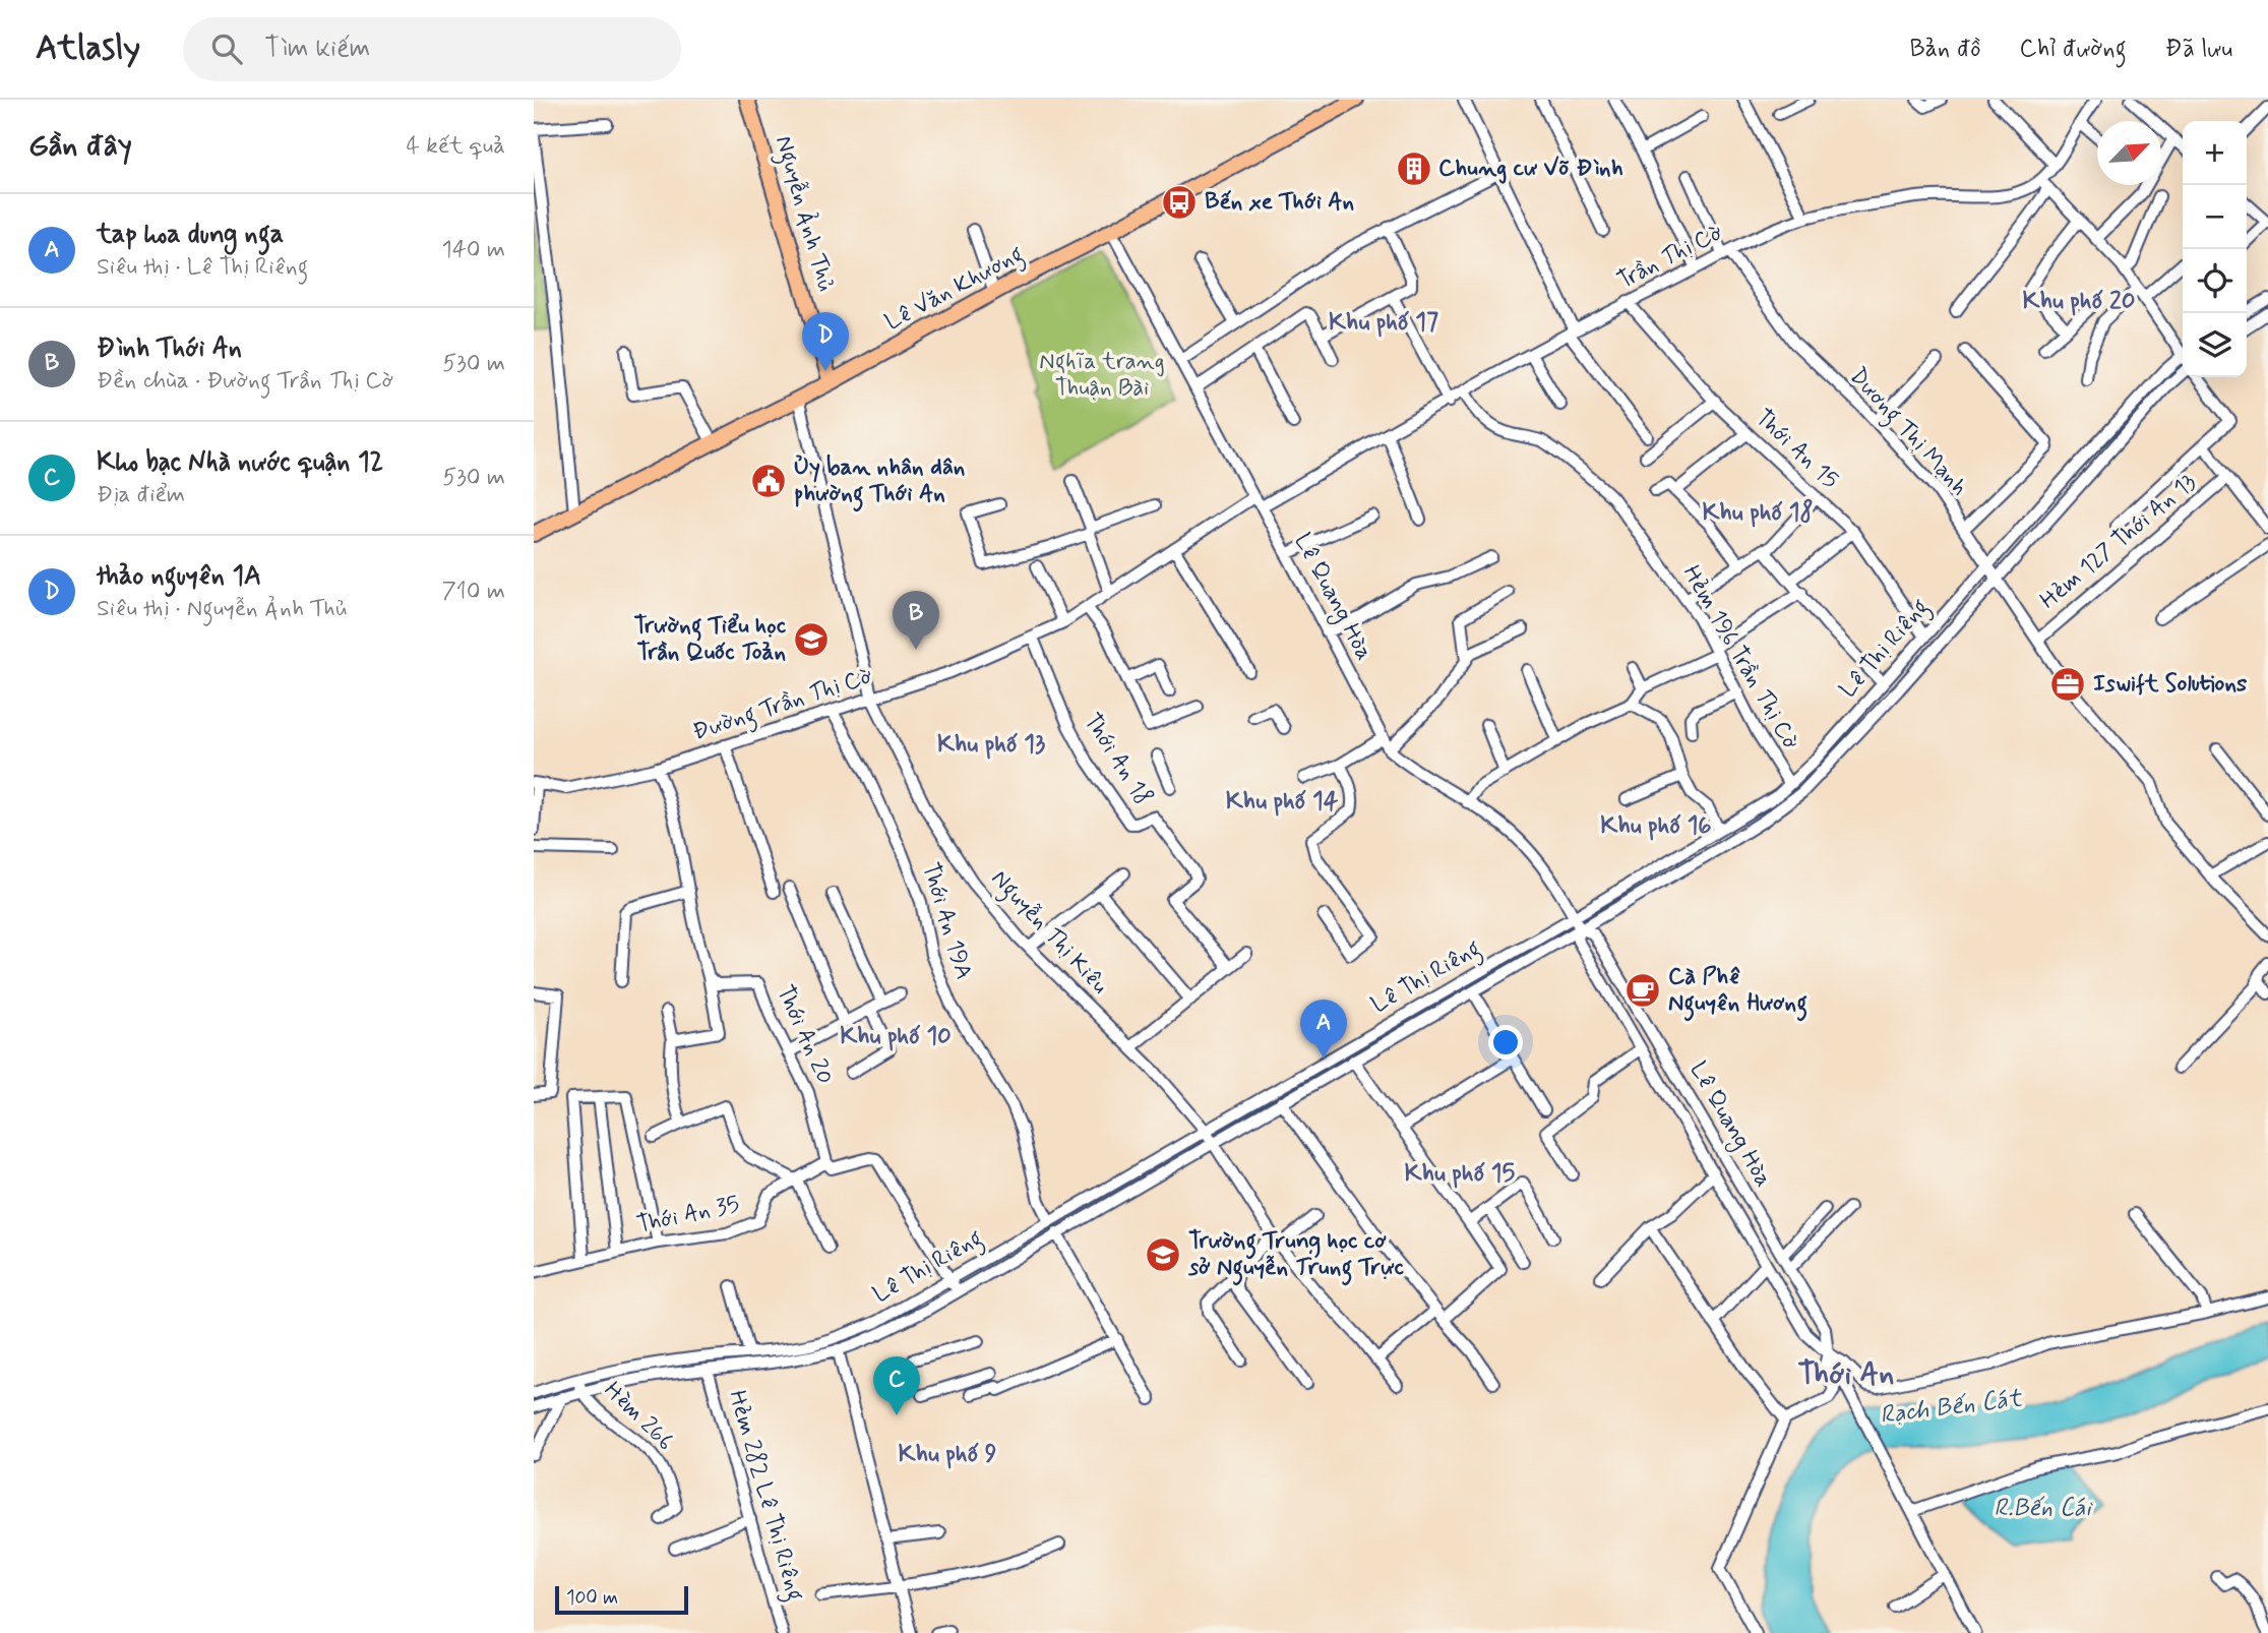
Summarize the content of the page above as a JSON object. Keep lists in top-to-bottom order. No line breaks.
{"streets":{"main road":["Nguyễn Ảnh Thủ","Lê Văn Khương"],"street":["Trần Thị Cờ","Dương Thị Mạnh","Thới An 15","Hẻm 127 Thới An 13","Lê Quang Hòa","Lê Thị Riêng","Hẻm 196 Trần Thị Cờ","Đường Trần Thị Cờ","Thới An 18","Thới An 19A","Nguyễn Thị Kiêu","Thới An 20","Thới An 35","Hèm 266","Hẻm 282 Lê Thị Riêng"]},"crossings":[["Nguyễn Ảnh Thủ","Lê Văn Khương"],["Trần Thị Cờ","Dương Thị Mạnh"],["Trần Thị Cờ","Thới An 15"],["Trần Thị Cờ","Lê Quang Hòa"],["Trần Thị Cờ","Hẻm 196 Trần Thị Cờ"],["Lê Văn Khương","Lê Quang Hòa"],["Lê Văn Khương","Nguyễn Thị Kiêu"],["Dương Thị Mạnh","Hẻm 127 Thới An 13"],["Dương Thị Mạnh","Lê Thị Riêng"],["Thới An 15","Lê Thị Riêng"],["Lê Quang Hòa","Lê Thị Riêng"],["Lê Quang Hòa","Đường Trần Thị Cờ"],["Lê Thị Riêng","Hẻm 196 Trần Thị Cờ"],["Lê Thị Riêng","Thới An 19A"],["Lê Thị Riêng","Nguyễn Thị Kiêu"],["Lê Thị Riêng","Hèm 266"],["Lê Thị Riêng","Hẻm 282 Lê Thị Riêng"],["Đường Trần Thị Cờ","Thới An 18"],["Đường Trần Thị Cờ","Thới An 19A"],["Đường Trần Thị Cờ","Nguyễn Thị Kiêu"],["Thới An 20","Thới An 35"]],"districts":["Khu phố 20","Khu phố 17","Khu phố 18","Khu phố 13","Khu phố 14","Khu phố 16","Khu phố 10","Khu phố 15","Thới An","Khu phố 9"],"water":["Rạch Bến Cát","R.Bến Cái"],"parks":["Nghĩa trang Thuận Bài"],"places":{"building":["Chung cư Võ Đình"],"bus stop":["Bến xe Thới An"],"public building":["Ủy ban nhân dân phường Thới An"],"school or university":["Trường Tiểu học Trần Quốc Toản","Trường Trung học cơ sở Nguyễn Trung Trực"],"office":["Iswift Solutions"],"cafe":["Cà Phê Nguyên Hương"]},"scale_bar":"100 m","north":"top right","page":{"header":"Atlasly","search":"Tìm kiếm","nav":["Bản đồ","Chỉ đường","Đã lưu"],"heading":["Gần đây","4 kết quả"],"map_buttons":["+","−"],"list":[{"mark":"A","name":"tap hoa dung nga","note":"Siêu thị · Lê Thị Riêng","value":"140 m"},{"mark":"B","name":"Đình Thới An","note":"Đền chùa · Đường Trần Thị Cờ","value":"530 m"},{"mark":"C","name":"Kho bạc Nhà nước quận 12","note":"Địa điểm","value":"530 m"},{"mark":"D","name":"thảo nguyên 1A","note":"Siêu thị · Nguyễn Ảnh Thủ","value":"710 m"}],"pins":["D","B","A","C"],"scale":"100 m"}}
